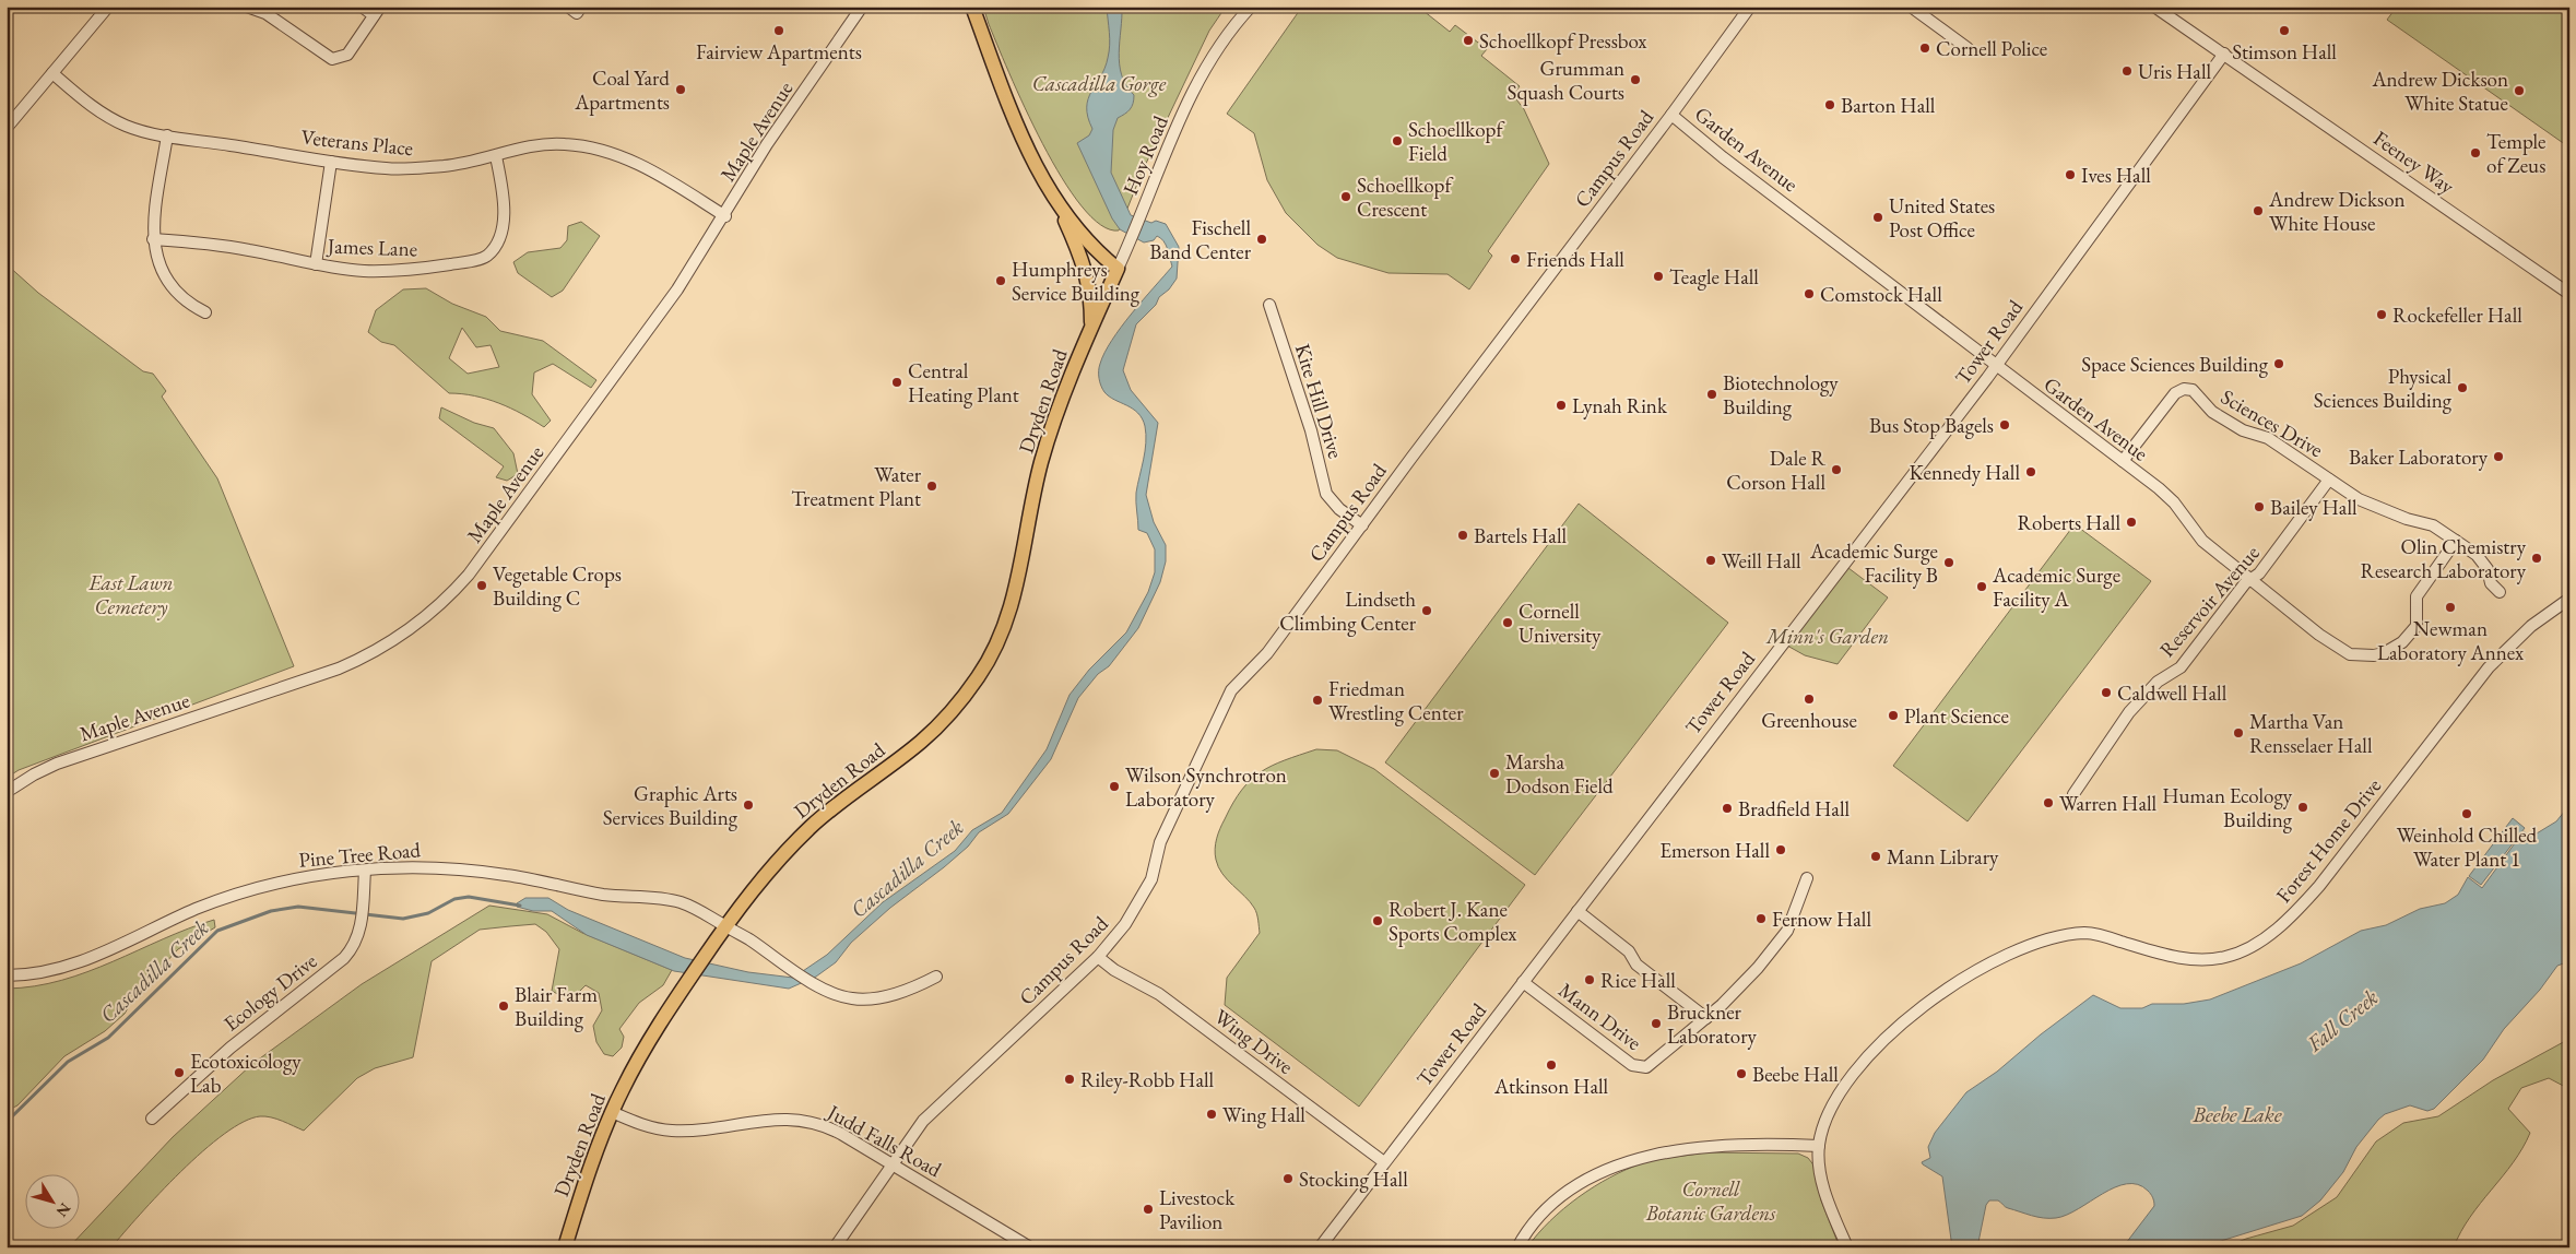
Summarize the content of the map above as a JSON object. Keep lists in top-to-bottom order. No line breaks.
{"streets":{"main road":["Dryden Road"],"street":["Maple Avenue","Veterans Place","Garden Avenue","Hoy Road","Campus Road","Feeney Way","James Lane","Tower Road","Kite Hill Drive","Sciences Drive","Reservoir Avenue","Forest Home Drive","Pine Tree Road","Ecology Drive","Mann Drive","Wing Drive","Judd Falls Road"]},"crossings":[["Maple Avenue","Veterans Place"],["Veterans Place","James Lane"],["Garden Avenue","Campus Road"],["Garden Avenue","Tower Road"],["Garden Avenue","Sciences Drive"],["Garden Avenue","Reservoir Avenue"],["Hoy Road","Dryden Road"],["Campus Road","Kite Hill Drive"],["Campus Road","Wing Drive"],["Campus Road","Judd Falls Road"],["Feeney Way","Tower Road"],["Tower Road","Mann Drive"],["Tower Road","Wing Drive"],["Dryden Road","Pine Tree Road"],["Dryden Road","Judd Falls Road"],["Sciences Drive","Reservoir Avenue"],["Pine Tree Road","Ecology Drive"]],"water":["Cascadilla Creek","Fall Creek","Beebe Lake"],"parks":["Cascadilla Gorge","East Lawn Cemetery","Minn's Garden","Cornell Botanic Gardens"],"places":["Fairview Apartments","Stimson Hall","Schoellkopf Pressbox","Cornell Police","Uris Hall","Grumman Squash Courts","Coal Yard Apartments","Andrew Dickson White Statue","Barton Hall","Schoellkopf Field","Temple of Zeus","Ives Hall","Schoellkopf Crescent","Andrew Dickson White House","United States Post Office","Fischell Band Center","Friends Hall","Teagle Hall","Humphreys Service Building","Comstock Hall","Rockefeller Hall","Space Sciences Building","Central Heating Plant","Physical Sciences Building","Biotechnology Building","Lynah Rink","Bus Stop Bagels","Baker Laboratory","Dale R Corson Hall","Kennedy Hall","Water Treatment Plant","Bailey Hall","Roberts Hall","Bartels Hall","Olin Chemistry Research Laboratory","Weill Hall","Academic Surge Facility B","Vegetable Crops Building C","Academic Surge Facility A","Newman Laboratory Annex","Lindseth Climbing Center","Cornell University","Caldwell Hall","Greenhouse","Friedman Wrestling Center","Plant Science","Martha Van Rensselaer Hall","Marsha Dodson Field","Wilson Synchrotron Laboratory","Warren Hall","Graphic Arts Services Building","Human Ecology Building","Bradfield Hall","Weinhold Chilled Water Plant 1","Emerson Hall","Mann Library","Fernow Hall","Robert J. Kane Sports Complex","Rice Hall","Blair Farm Building","Bruckner Laboratory","Atkinson Hall","Ecotoxicology Lab","Beebe Hall","Riley-Robb Hall","Wing Hall","Stocking Hall","Livestock Pavilion"],"north":"bottom right"}
